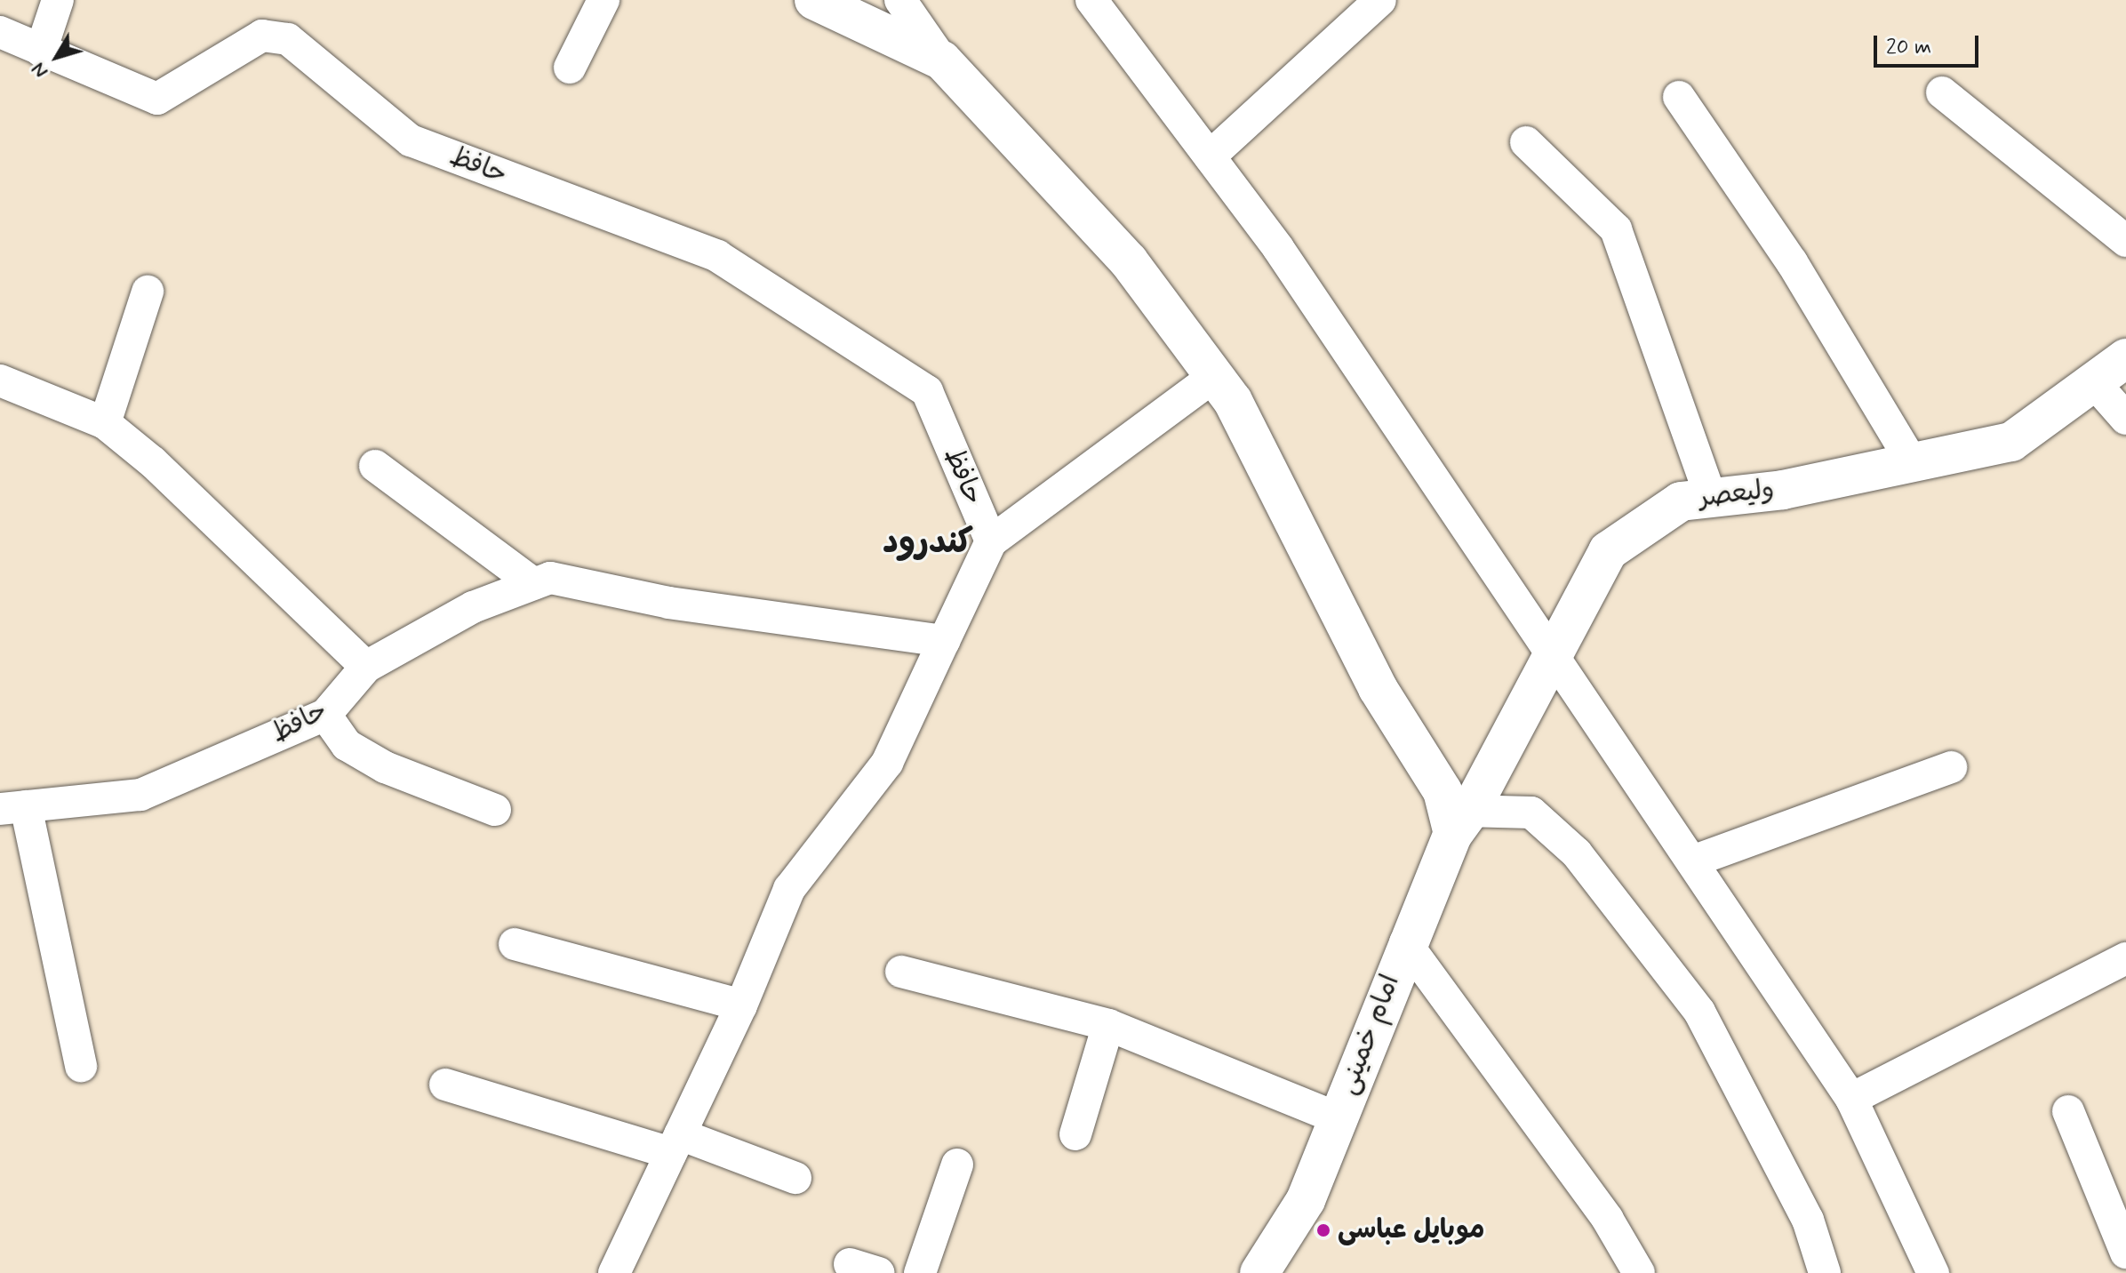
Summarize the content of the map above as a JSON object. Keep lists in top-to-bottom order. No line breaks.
{"streets":{"street":["حافظ","ولیعصر","امام خمینی"]},"crossings":[["ولیعصر","امام خمینی"]],"districts":["کندرود"],"places":["موبایل عباسی"],"scale_bar":"20 m","north":"bottom left"}
